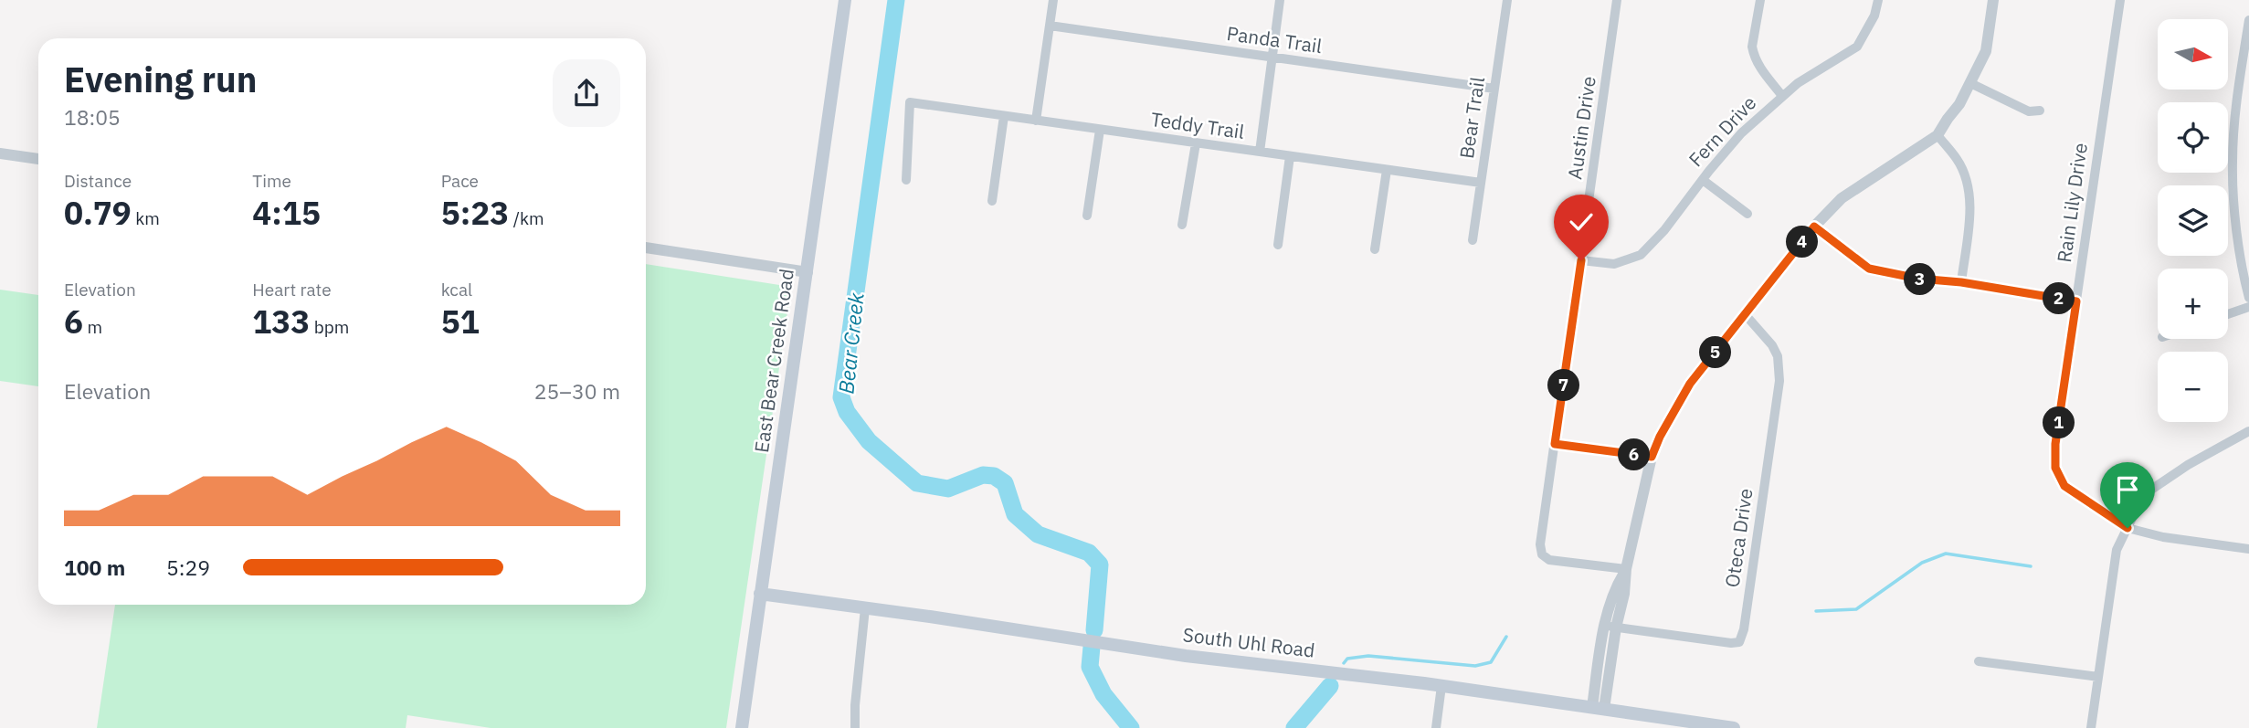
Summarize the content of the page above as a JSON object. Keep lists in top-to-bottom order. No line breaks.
{"streets":{"main road":["East Bear Creek Road","South Uhl Road"],"street":["Panda Trail","Bear Trail","Teddy Trail","Austin Drive","Fern Drive","Rain Lily Drive","Oteca Drive"]},"crossings":[["Panda Trail","Bear Trail"],["Bear Trail","Teddy Trail"],["Austin Drive","Fern Drive"],["East Bear Creek Road","South Uhl Road"]],"water":["Bear Creek"],"north":"right","page":{"map_buttons":["+","−"],"heading":["Evening run","18:05"],"stats":[["Distance","0.79 km"],["Time","4:15"],["Pace","5:23 /km"],["Elevation","6 m"],["Heart rate","133 bpm"],["kcal","51"]],"pins":["4","3","2","5","7","1","6"],"chart":["Elevation","25–30 m"],"list":[{"name":"100 m","note":"5:29"}]}}
